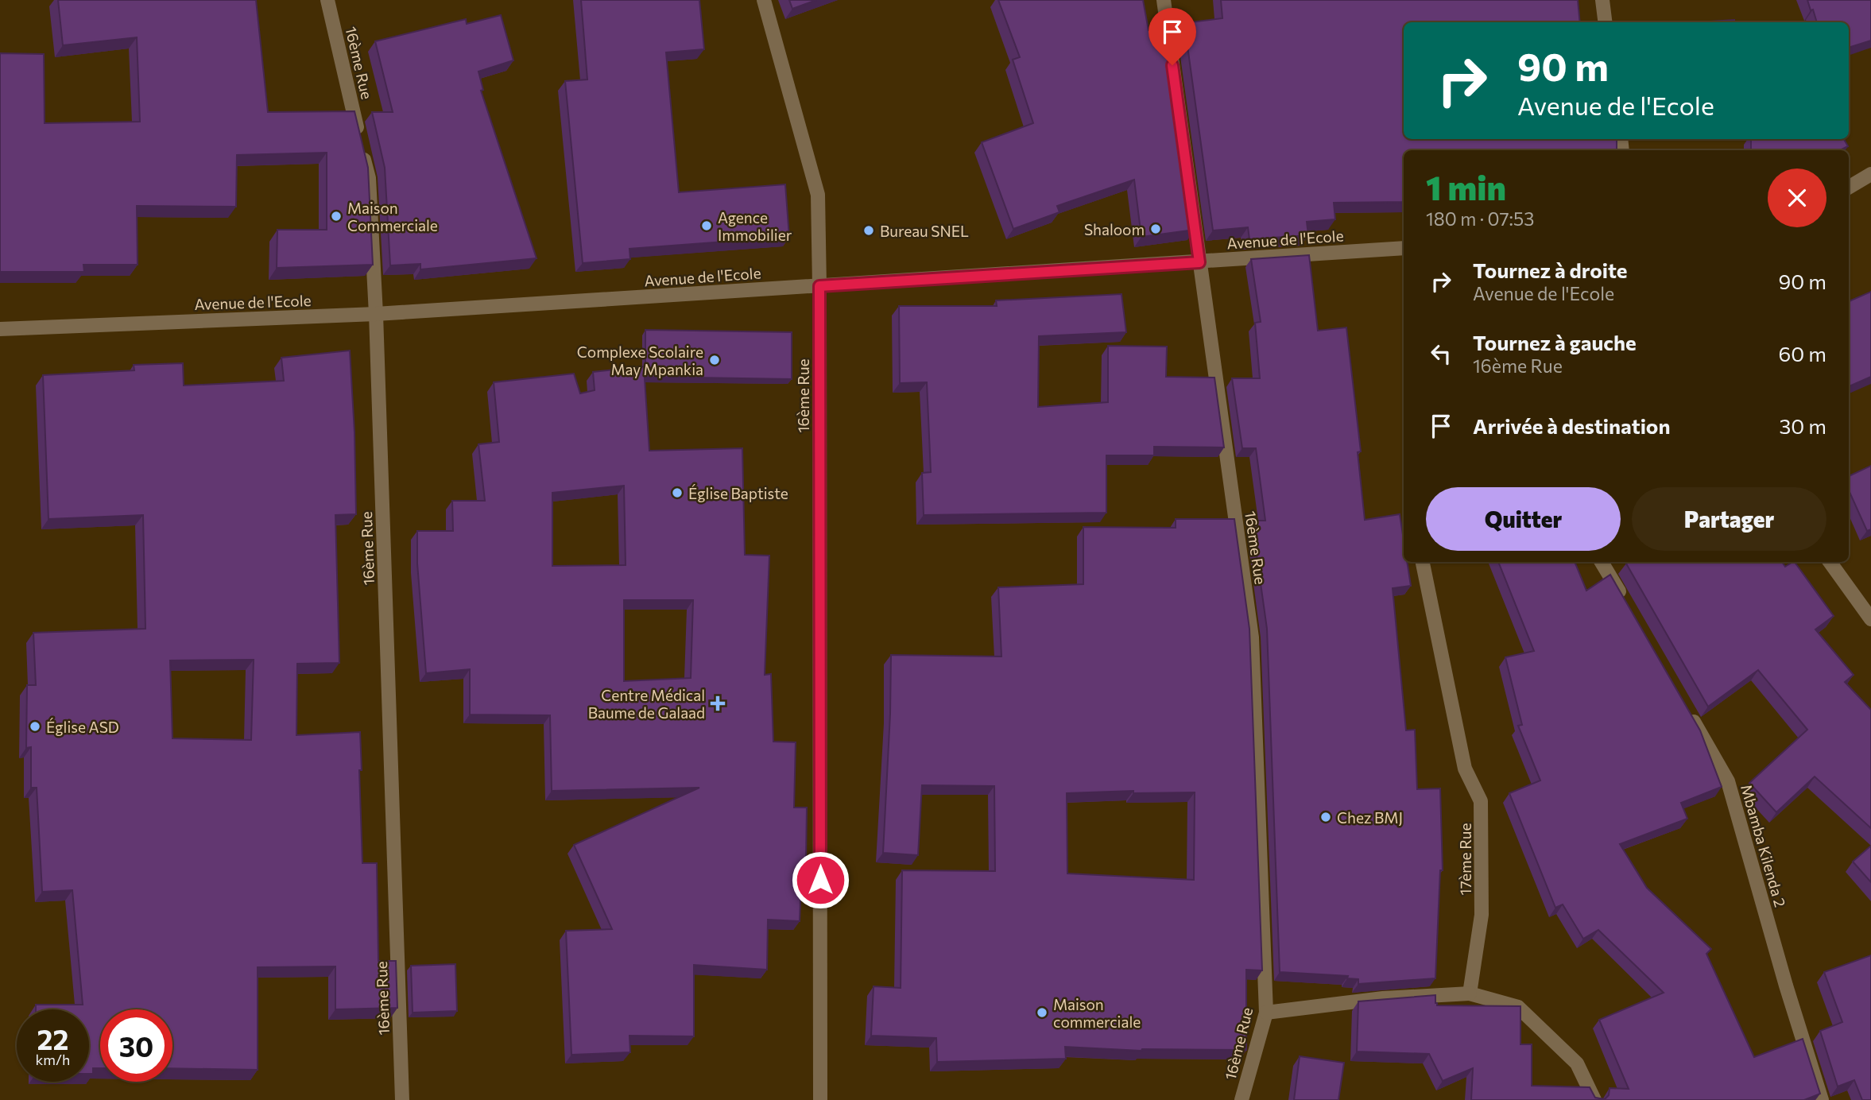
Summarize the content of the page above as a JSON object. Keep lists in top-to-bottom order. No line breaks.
{"streets":{"street":["16ème Rue","Avenue de l'Ecole","Mbamba Kilenda 2","17ème Rue"]},"crossings":[["16ème Rue","Avenue de l'Ecole"]],"places":{"other":["Maison Commerciale","Agence Immobilier","Shaloom","Bureau SNEL","Complexe Scolaire May Mpankia","Église Baptiste","Église ASD","Chez BMJ","Maison commerciale"],"health":["Centre Médical Baume de Galaad"]},"page":{"turn":["90 m","Avenue de l'Ecole"],"heading":["1 min","180 m · 07:53"],"list":[{"name":"Tournez à droite","note":"Avenue de l'Ecole","value":"90 m"},{"name":"Tournez à gauche","note":"16ème Rue","value":"60 m"},{"name":"Arrivée à destination","value":"30 m"}],"buttons":["Quitter","Partager"],"speed":"22 km/h","limit":"30"}}
